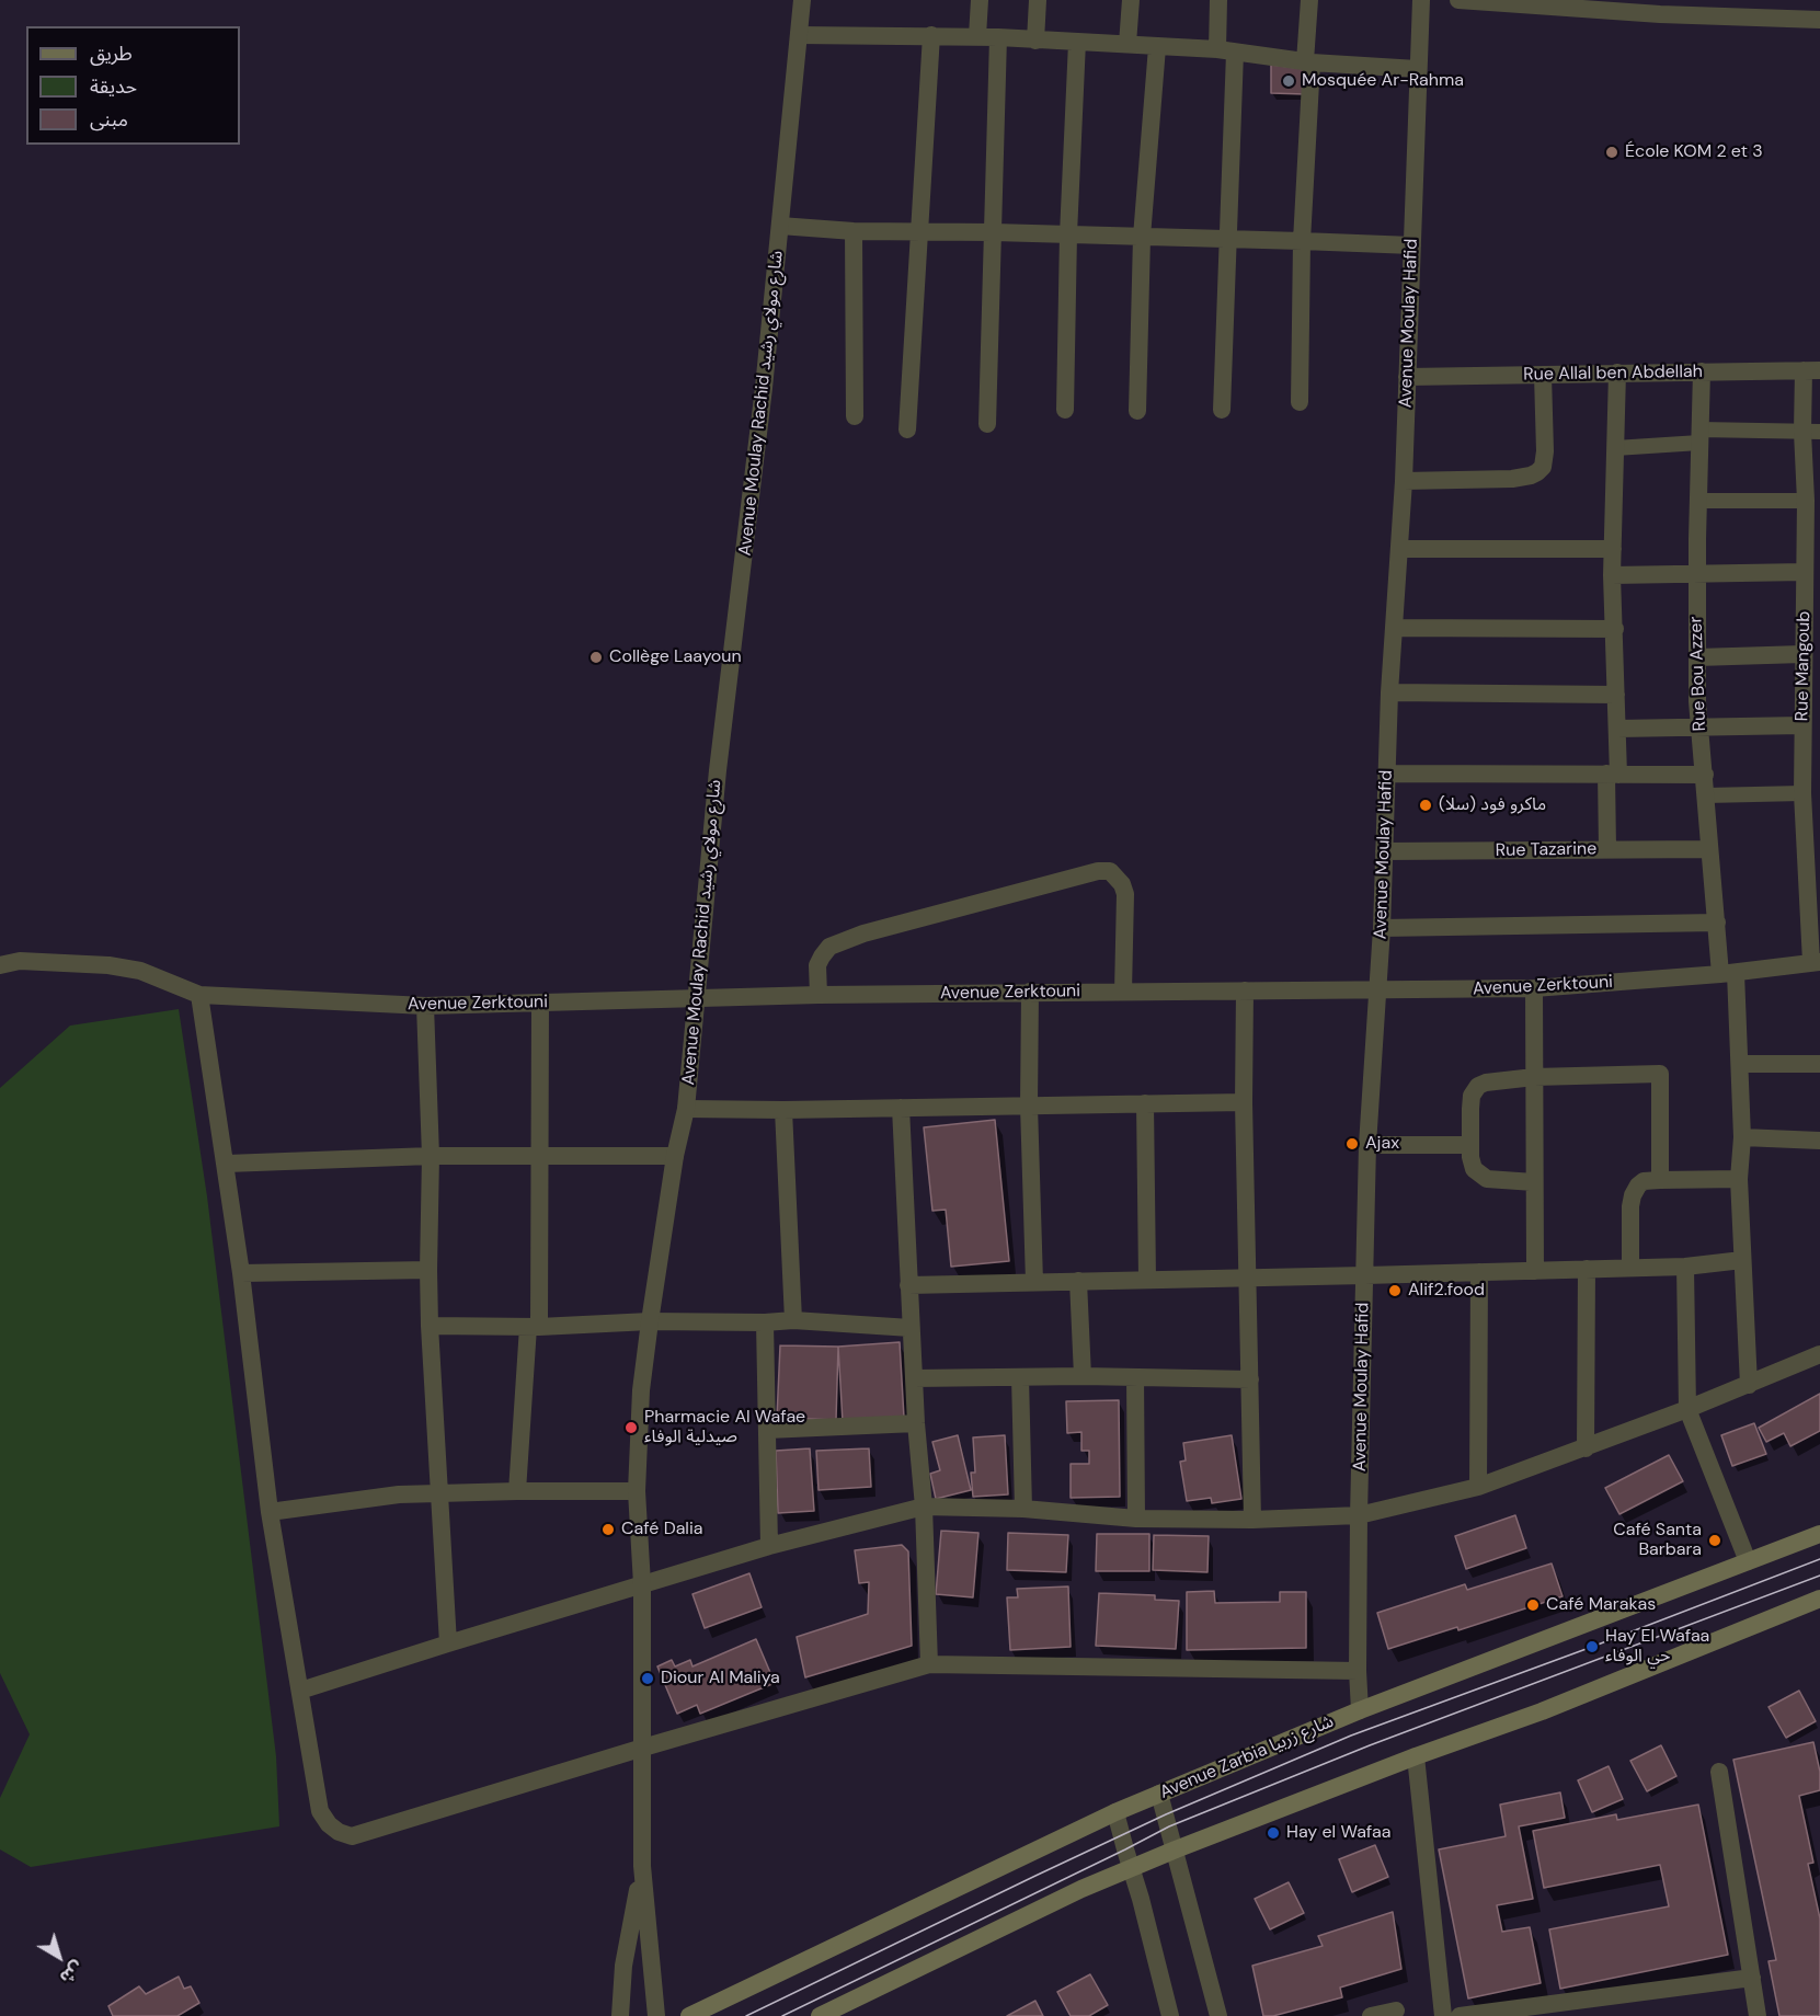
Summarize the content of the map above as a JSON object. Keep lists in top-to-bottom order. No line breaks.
{"streets":{"main road":["Avenue Zarbia شارع زربيا"],"street":["Avenue Moulay Hafid","Rue Allal ben Abdellah","Avenue Moulay Rachid شارع مولاي رشيد","Rue Mangoub","Rue Bou Azzer","Rue Tazarine","Avenue Zerktouni"]},"crossings":[["Avenue Moulay Hafid","Rue Allal ben Abdellah"],["Avenue Moulay Hafid","Rue Tazarine"],["Avenue Moulay Hafid","Avenue Zerktouni"],["Avenue Moulay Hafid","Avenue Zarbia شارع زربيا"],["Rue Allal ben Abdellah","Rue Mangoub"],["Rue Allal ben Abdellah","Rue Bou Azzer"],["Avenue Moulay Rachid شارع مولاي رشيد","Avenue Zerktouni"],["Rue Mangoub","Avenue Zerktouni"],["Rue Bou Azzer","Rue Tazarine"],["Rue Bou Azzer","Avenue Zerktouni"]],"places":["Mosquée Ar-Rahma","École KOM 2 et 3","Collège Laayoun","ماكرو فود (سلا)","Ajax","Alif2.food","Pharmacie Al Wafae صيدلية الوفاء","Café Dalia","Café Santa Barbara","Café Marakas","Hay El Wafaa حي الوفاء","Diour Al Maliya","Hay el Wafaa"],"legend":["طريق","حديقة","مبنى"],"north":"bottom right"}
